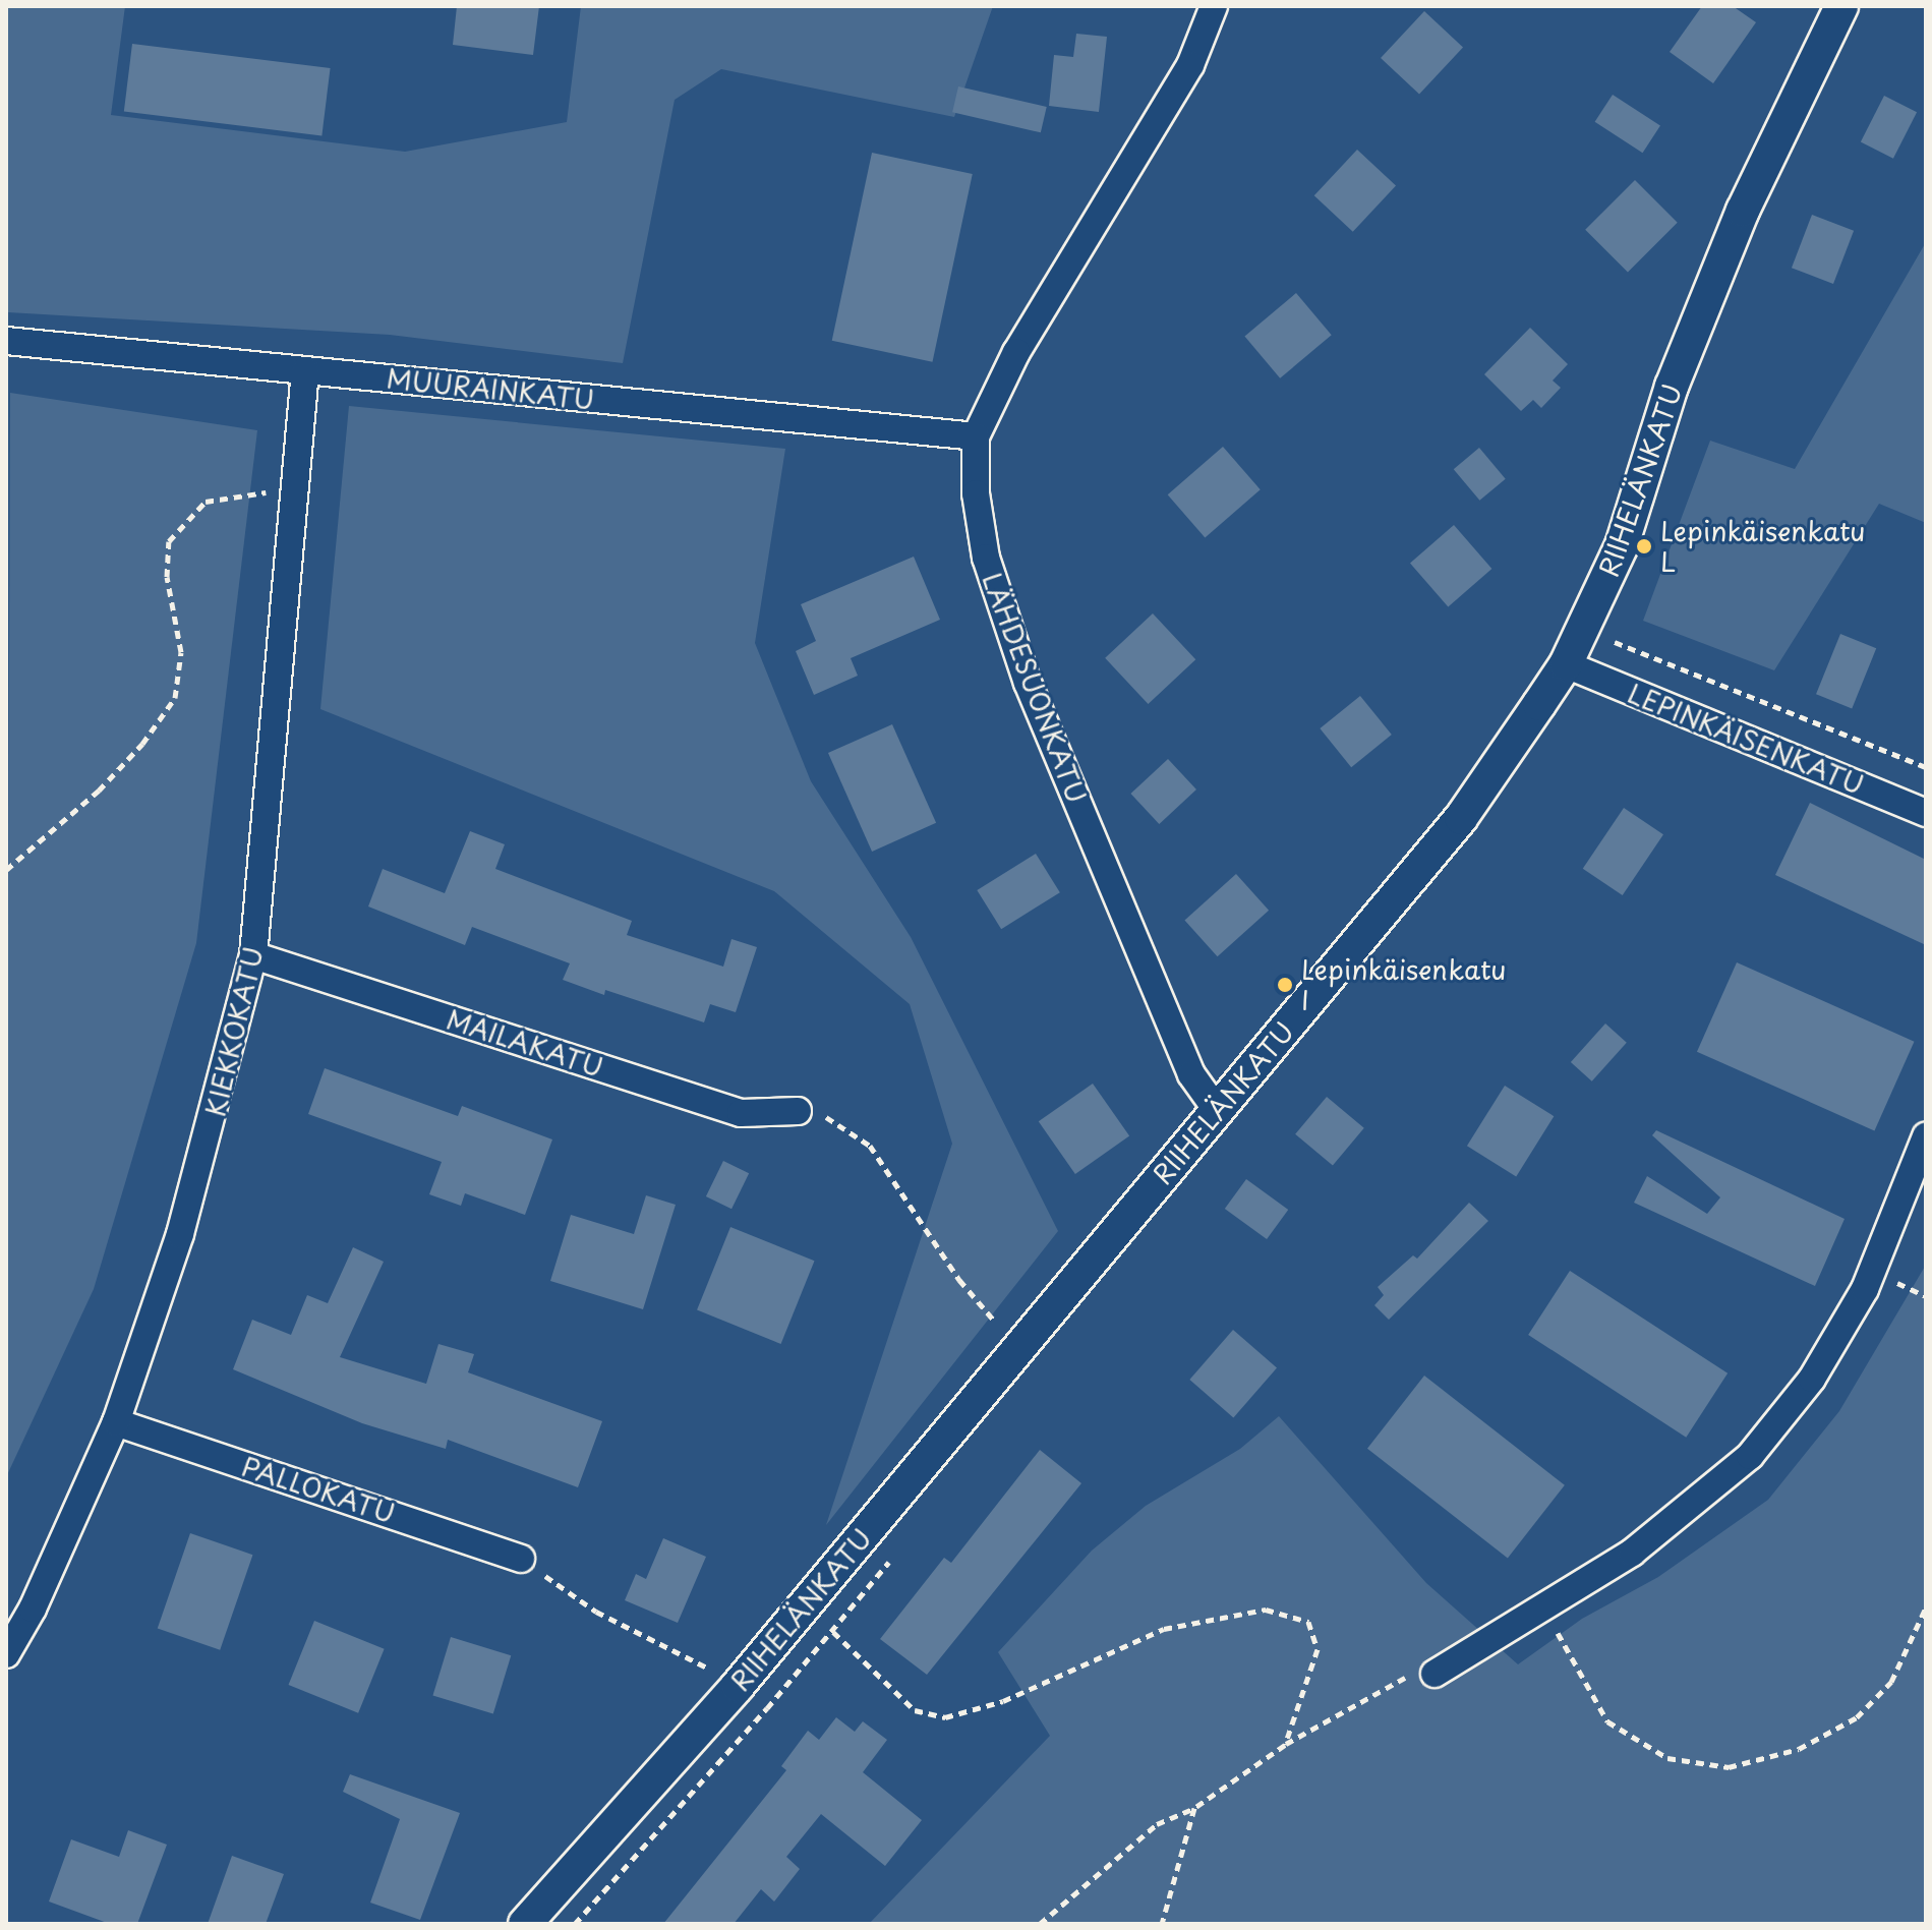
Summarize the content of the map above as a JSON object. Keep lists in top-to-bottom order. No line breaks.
{"streets":{"street":["MUURAINKATU","RIIHELÄNKATU","LÄHDESUONKATU","LEPINKÄISENKATU","KIEKKOKATU","MAILAKATU","PALLOKATU"]},"crossings":[["MUURAINKATU","LÄHDESUONKATU"],["MUURAINKATU","KIEKKOKATU"],["RIIHELÄNKATU","LÄHDESUONKATU"],["RIIHELÄNKATU","LEPINKÄISENKATU"],["KIEKKOKATU","MAILAKATU"],["KIEKKOKATU","PALLOKATU"]],"places":["Lepinkäisenkatu L","Lepinkäisenkatu I"]}
